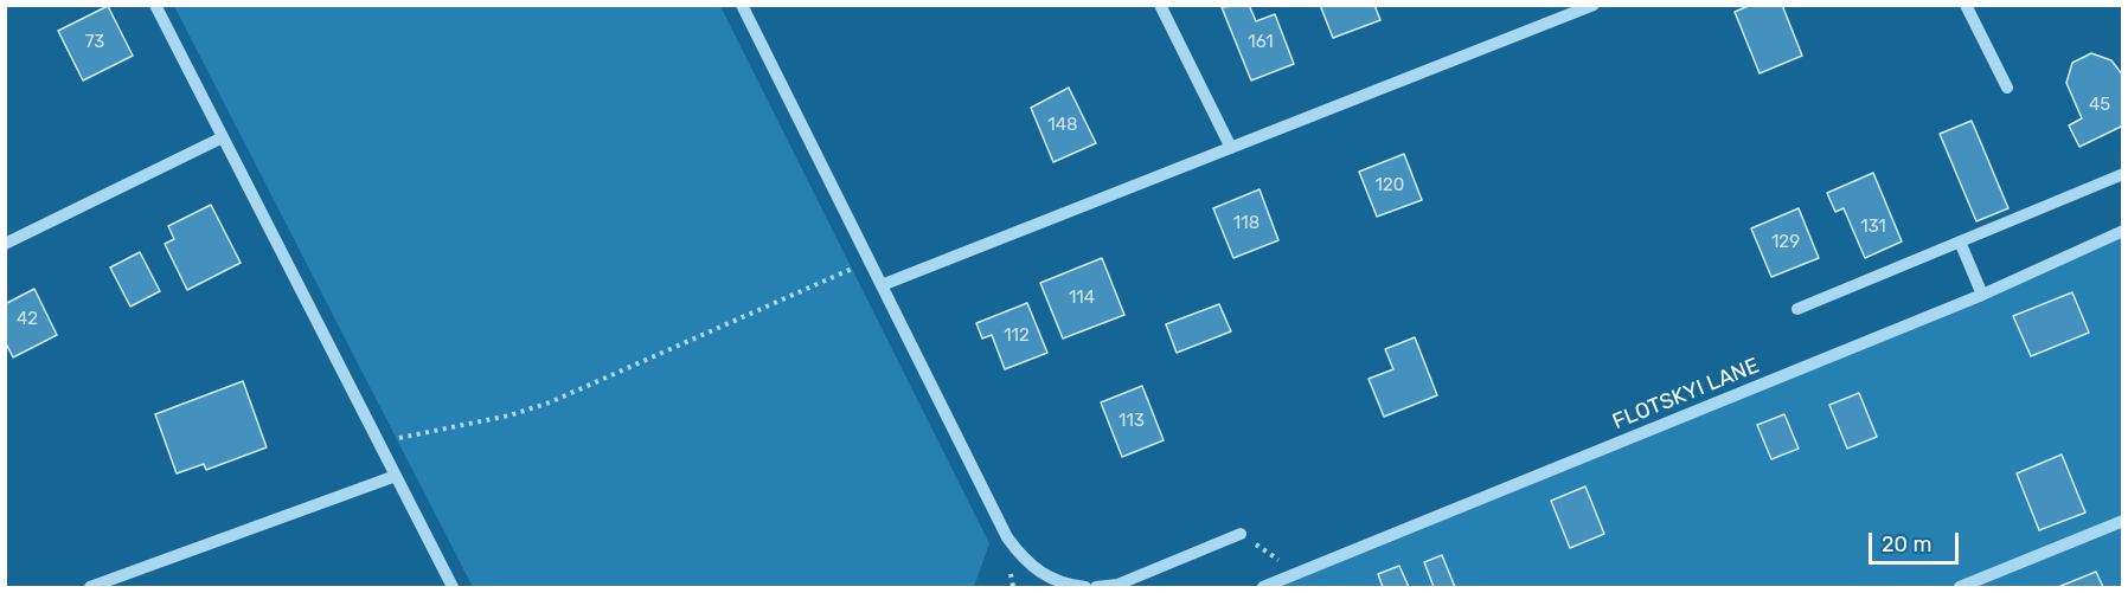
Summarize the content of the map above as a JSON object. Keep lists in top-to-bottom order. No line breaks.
{"streets":{"lane":["FLOTSKYI LANE"]},"house_numbers":["73","161","45","148","120","118","131","129","114","42","112","113"],"scale_bar":"20 m"}
